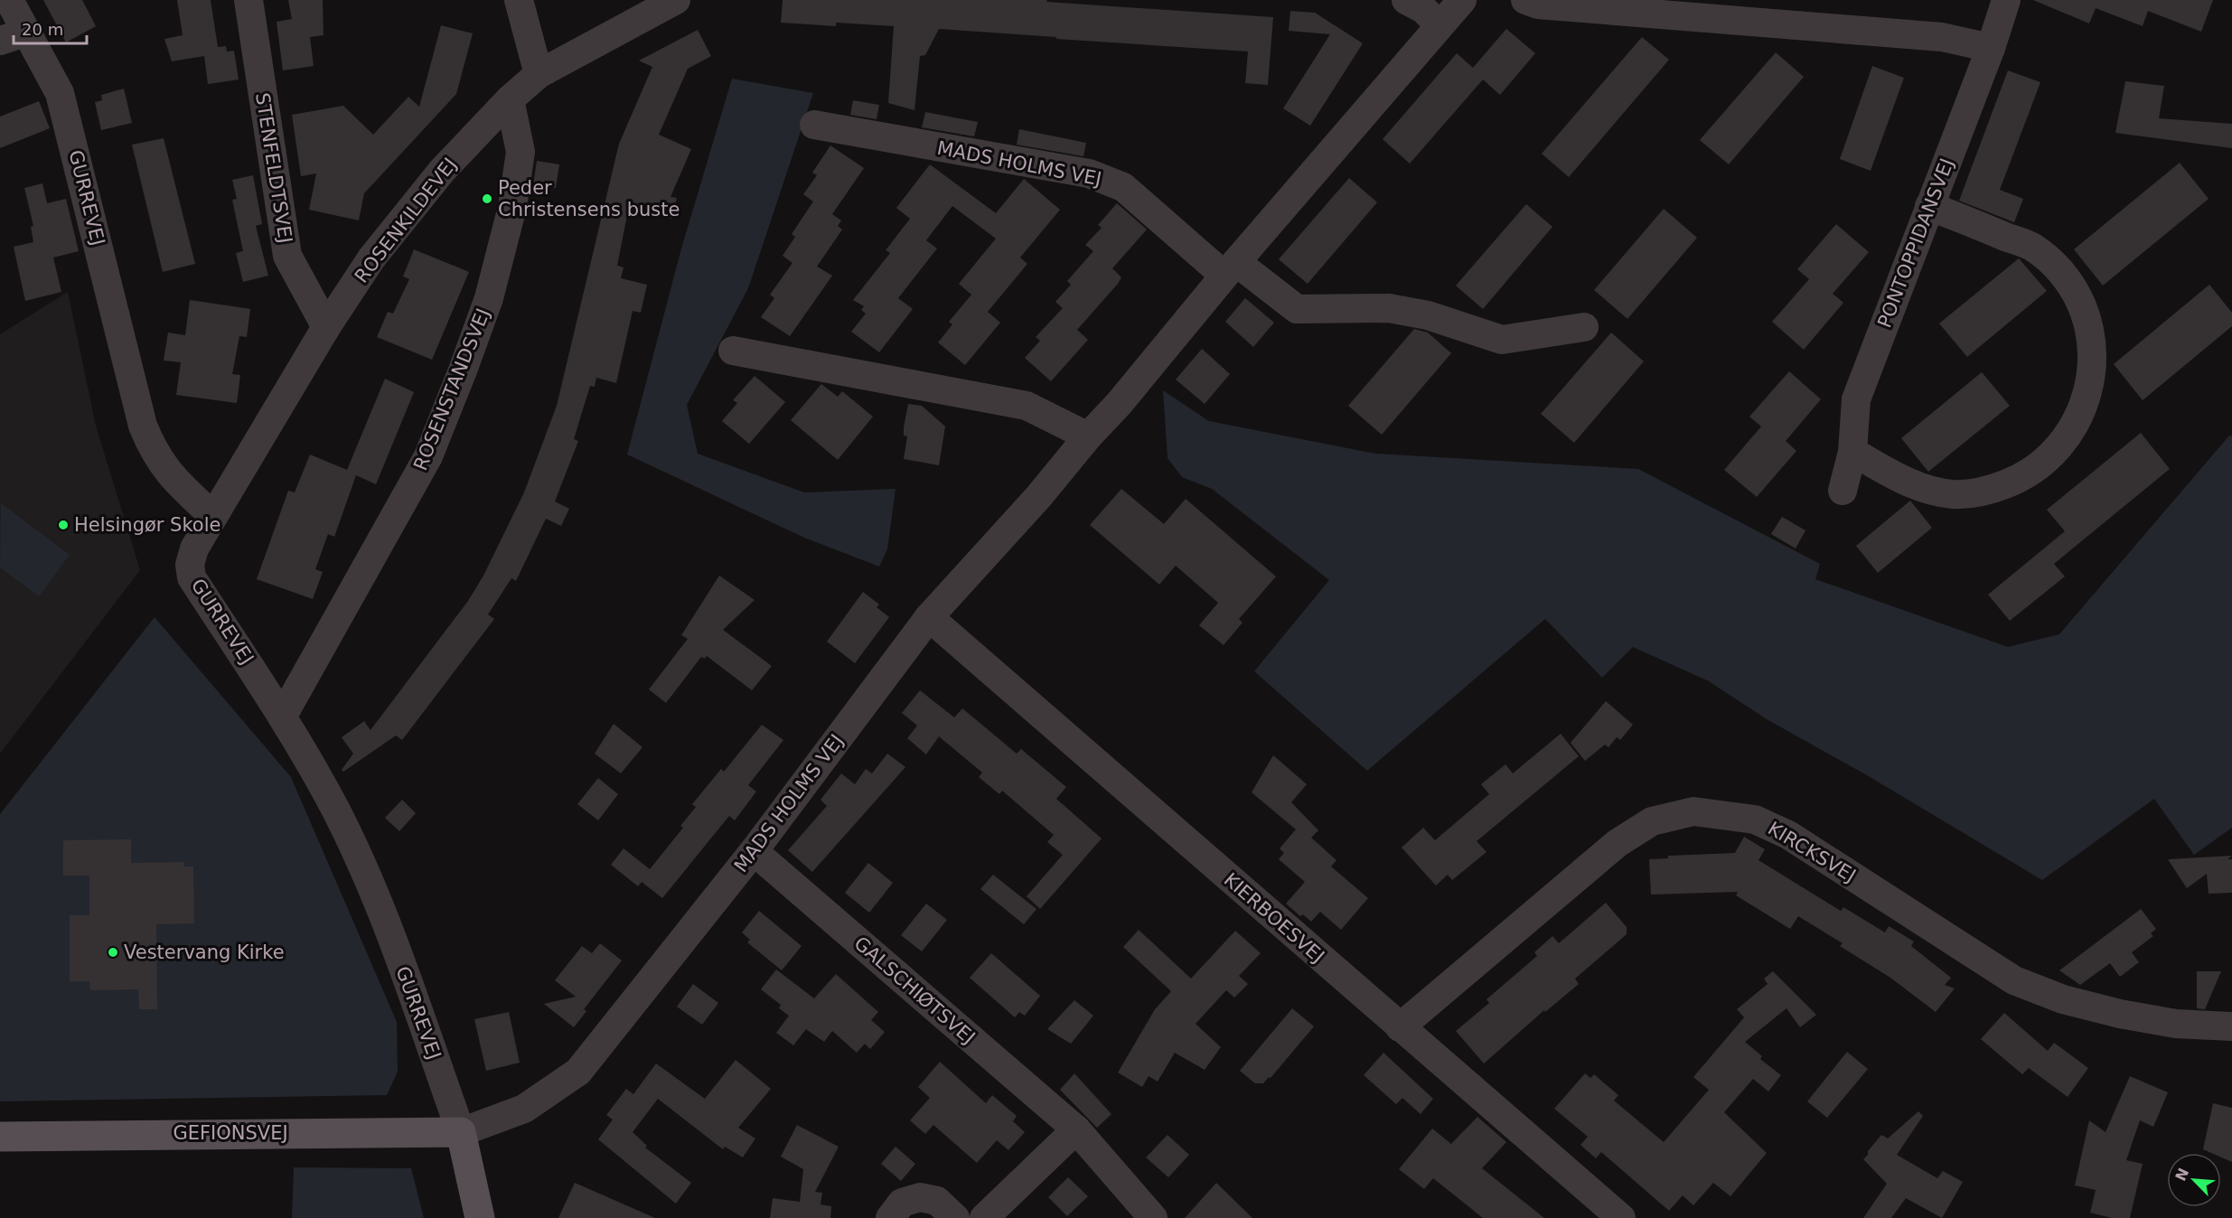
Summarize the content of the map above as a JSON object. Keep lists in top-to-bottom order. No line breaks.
{"streets":{"main road":["GURREVEJ","GEFIONSVEJ"],"street":["MADS HOLMS VEJ","STENFELDTSVEJ","ROSENKILDEVEJ","PONTOPPIDANSVEJ","ROSENSTANDSVEJ","KIRCKSVEJ","KIERBOESVEJ","GALSCHIØTSVEJ"]},"crossings":[["MADS HOLMS VEJ","GURREVEJ"],["MADS HOLMS VEJ","KIERBOESVEJ"],["MADS HOLMS VEJ","GALSCHIØTSVEJ"],["MADS HOLMS VEJ","GEFIONSVEJ"],["STENFELDTSVEJ","ROSENKILDEVEJ"],["GURREVEJ","ROSENKILDEVEJ"],["GURREVEJ","ROSENSTANDSVEJ"],["GURREVEJ","GEFIONSVEJ"],["ROSENKILDEVEJ","ROSENSTANDSVEJ"],["KIRCKSVEJ","KIERBOESVEJ"]],"places":["Peder Christensens buste","Helsingør Skole","Vestervang Kirke"],"scale_bar":"20 m","north":"top left"}
